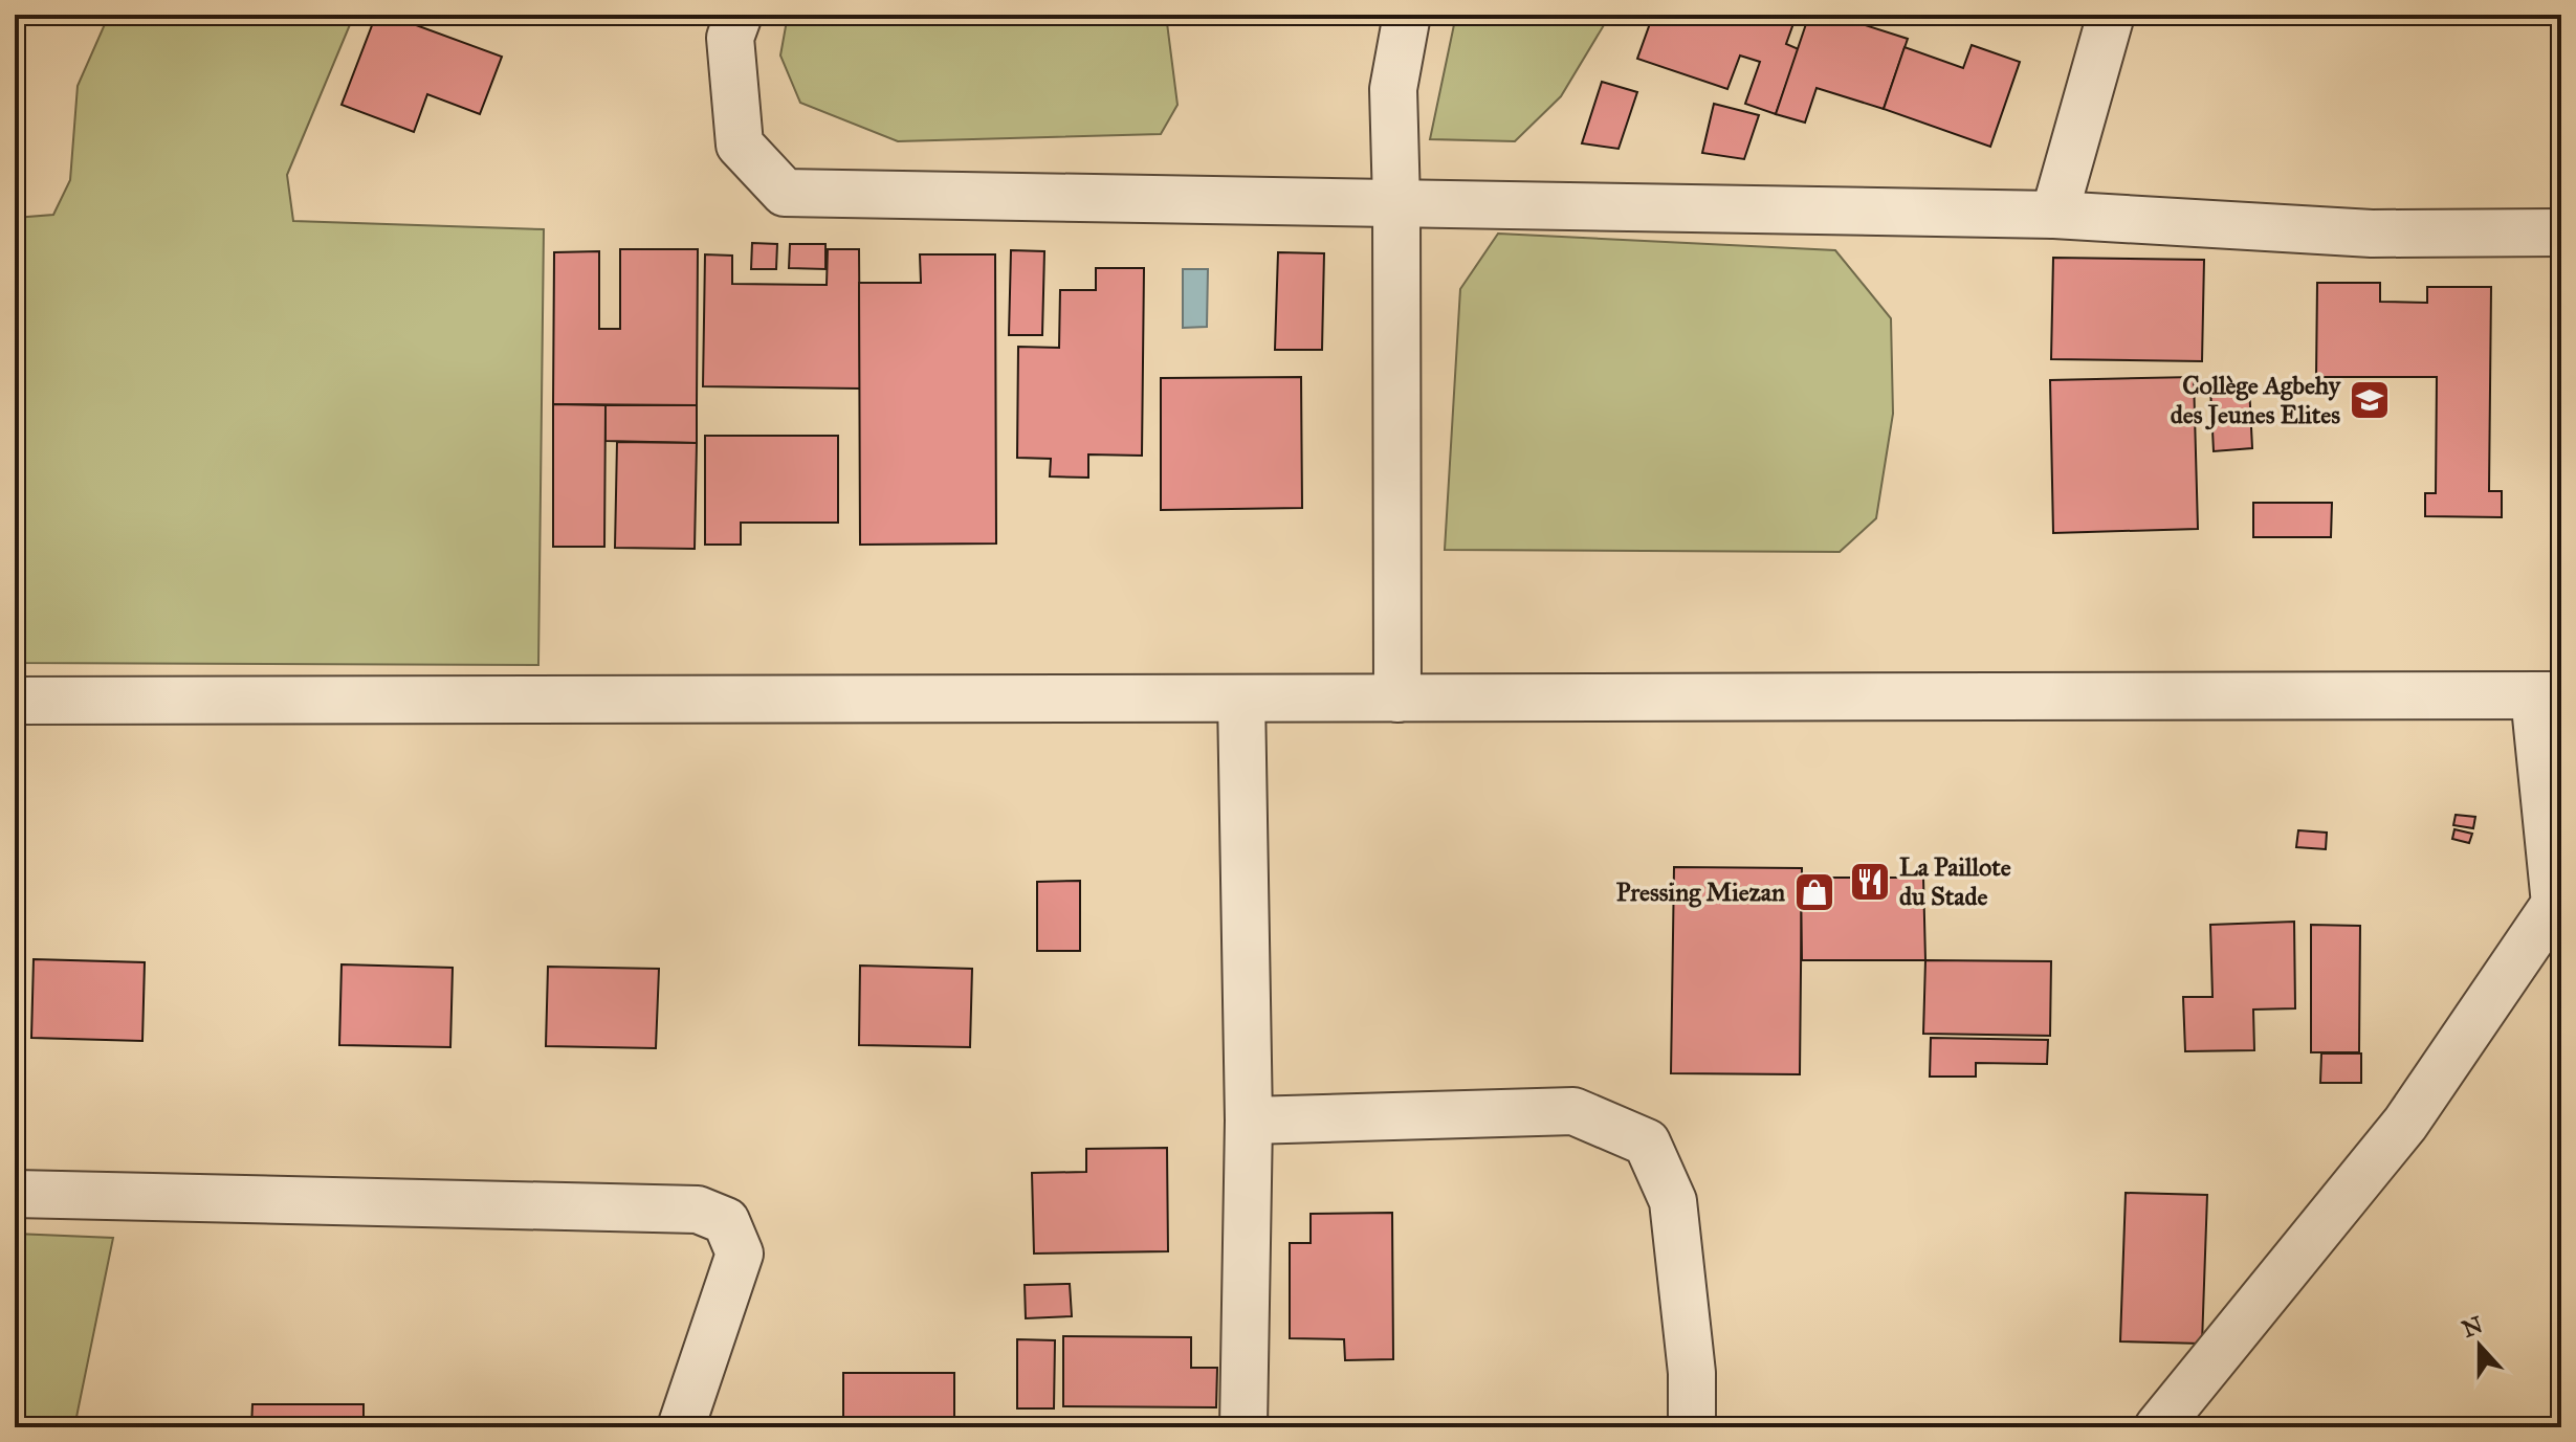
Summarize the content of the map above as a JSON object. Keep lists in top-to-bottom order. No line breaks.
{"places":{"school or university":["Collège Agbehy des Jeunes Elites"],"restaurant":["La Paillote du Stade"],"shop":["Pressing Miezan"]},"north":"top"}
